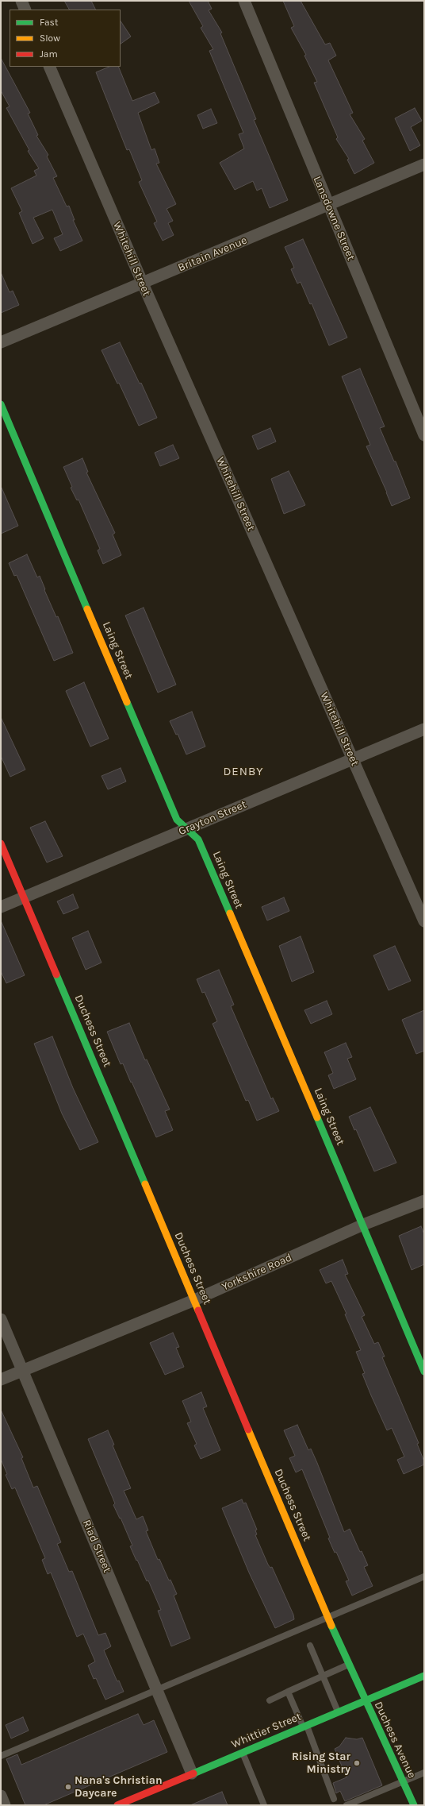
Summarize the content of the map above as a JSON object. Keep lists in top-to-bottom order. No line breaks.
{"streets":{"street":["Lansdowne Street","Britain Avenue","Whitehill Street","Laing Street","Grayton Street","Duchess Street","Yorkshire Road","Riad Street","Whittier Street","Duchess Avenue"]},"crossings":[["Lansdowne Street","Britain Avenue"],["Britain Avenue","Whitehill Street"],["Whitehill Street","Grayton Street"],["Laing Street","Grayton Street"],["Laing Street","Yorkshire Road"],["Grayton Street","Duchess Street"],["Duchess Street","Yorkshire Road"],["Duchess Street","Whittier Street"],["Duchess Street","Duchess Avenue"],["Yorkshire Road","Riad Street"],["Riad Street","Whittier Street"],["Whittier Street","Duchess Avenue"]],"districts":["DENBY"],"places":["Rising Star Ministry","Nana's Christian Daycare"],"legend":["Fast","Slow","Jam"]}
